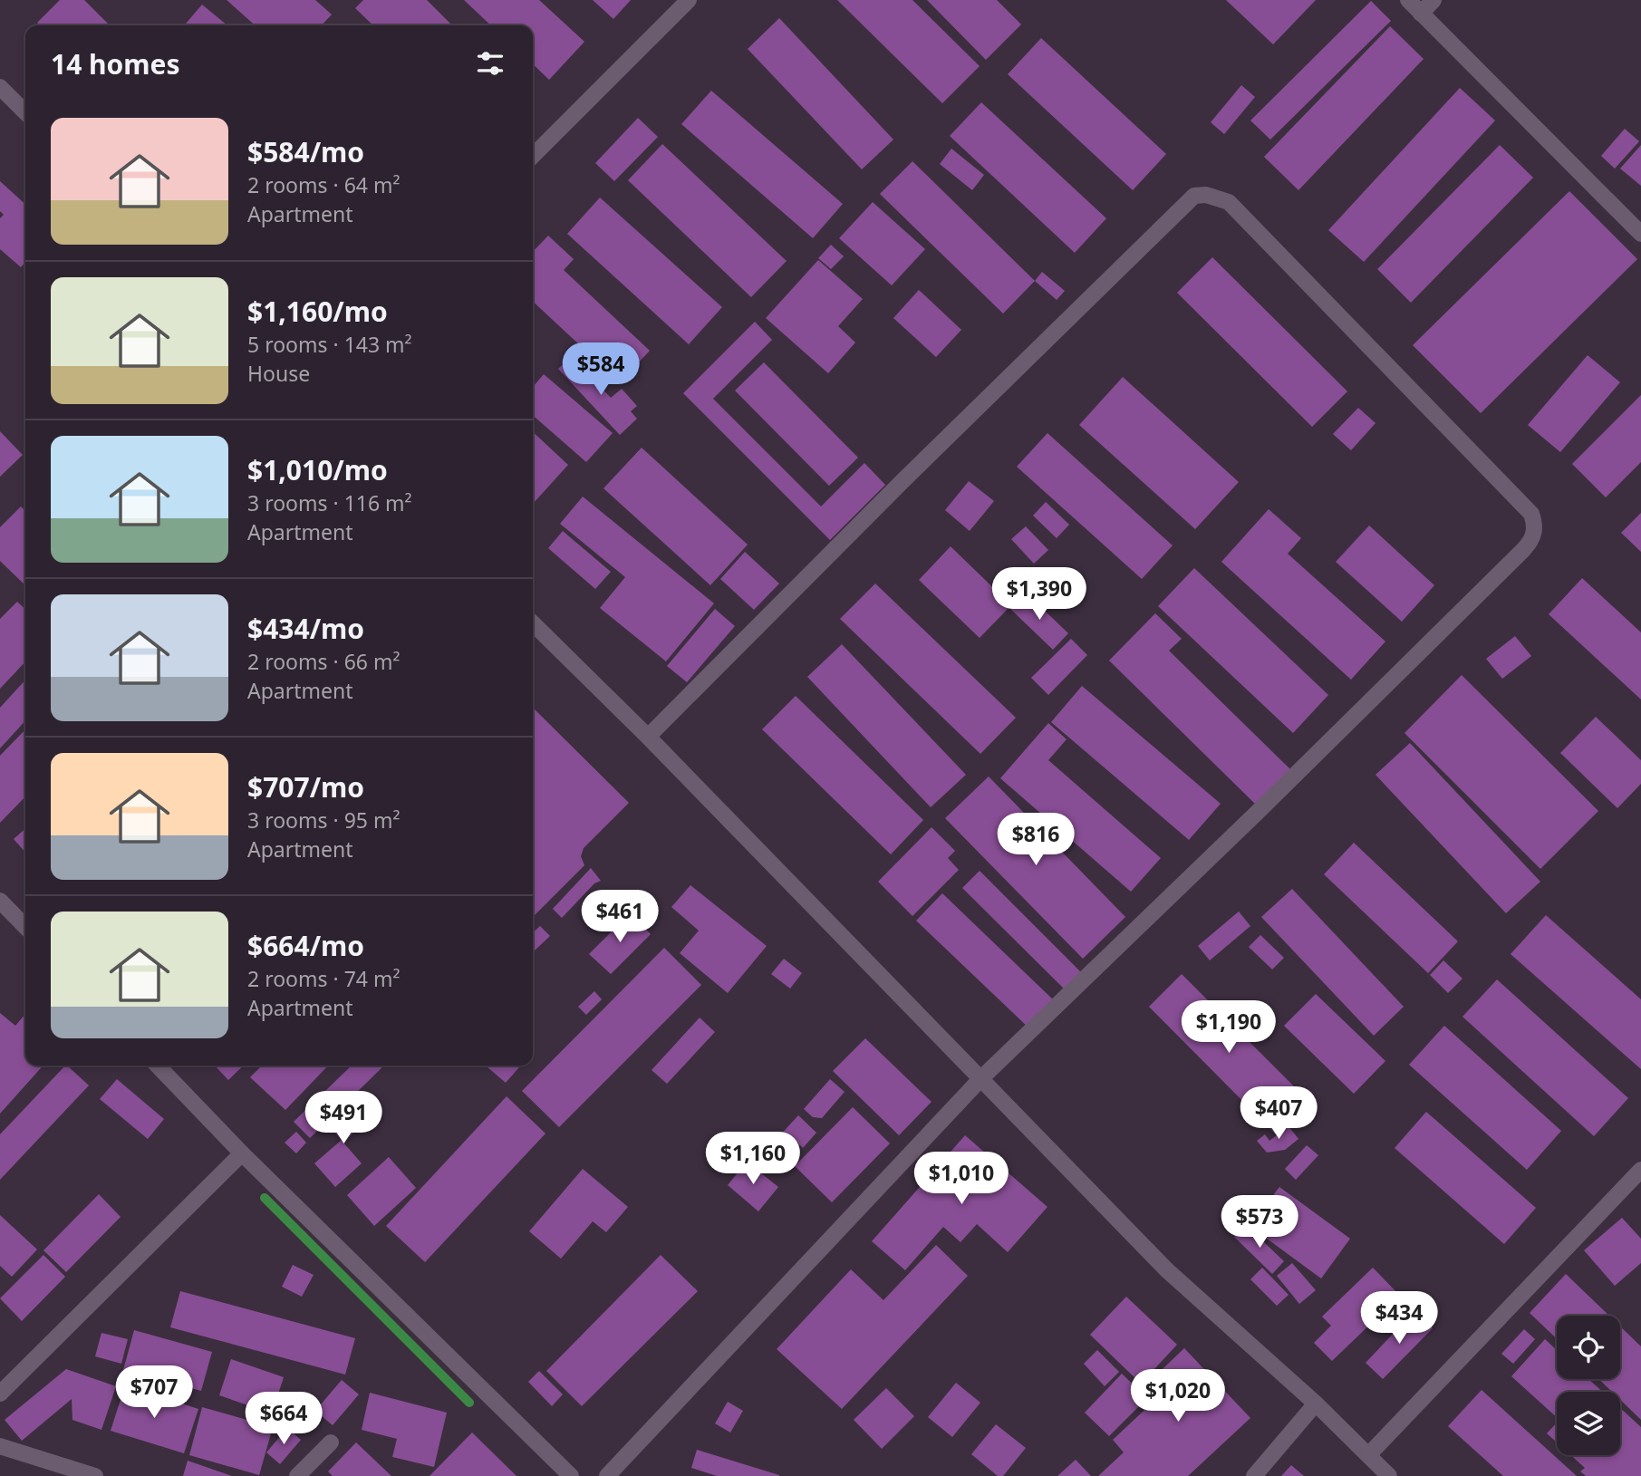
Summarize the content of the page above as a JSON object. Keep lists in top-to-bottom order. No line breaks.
{"page":{"heading":"14 homes","list":[{"name":"$584/mo","note":"2 rooms · 64 m² · Apartment"},{"name":"$1,160/mo","note":"5 rooms · 143 m² · House"},{"name":"$1,010/mo","note":"3 rooms · 116 m² · Apartment"},{"name":"$434/mo","note":"2 rooms · 66 m² · Apartment"},{"name":"$707/mo","note":"3 rooms · 95 m² · Apartment"},{"name":"$664/mo","note":"2 rooms · 74 m² · Apartment"}],"price":["$584","$1,390","$816","$461","$1,190","$407","$491","$1,160","$1,010","$573","$434","$707","$1,020","$664"]}}
